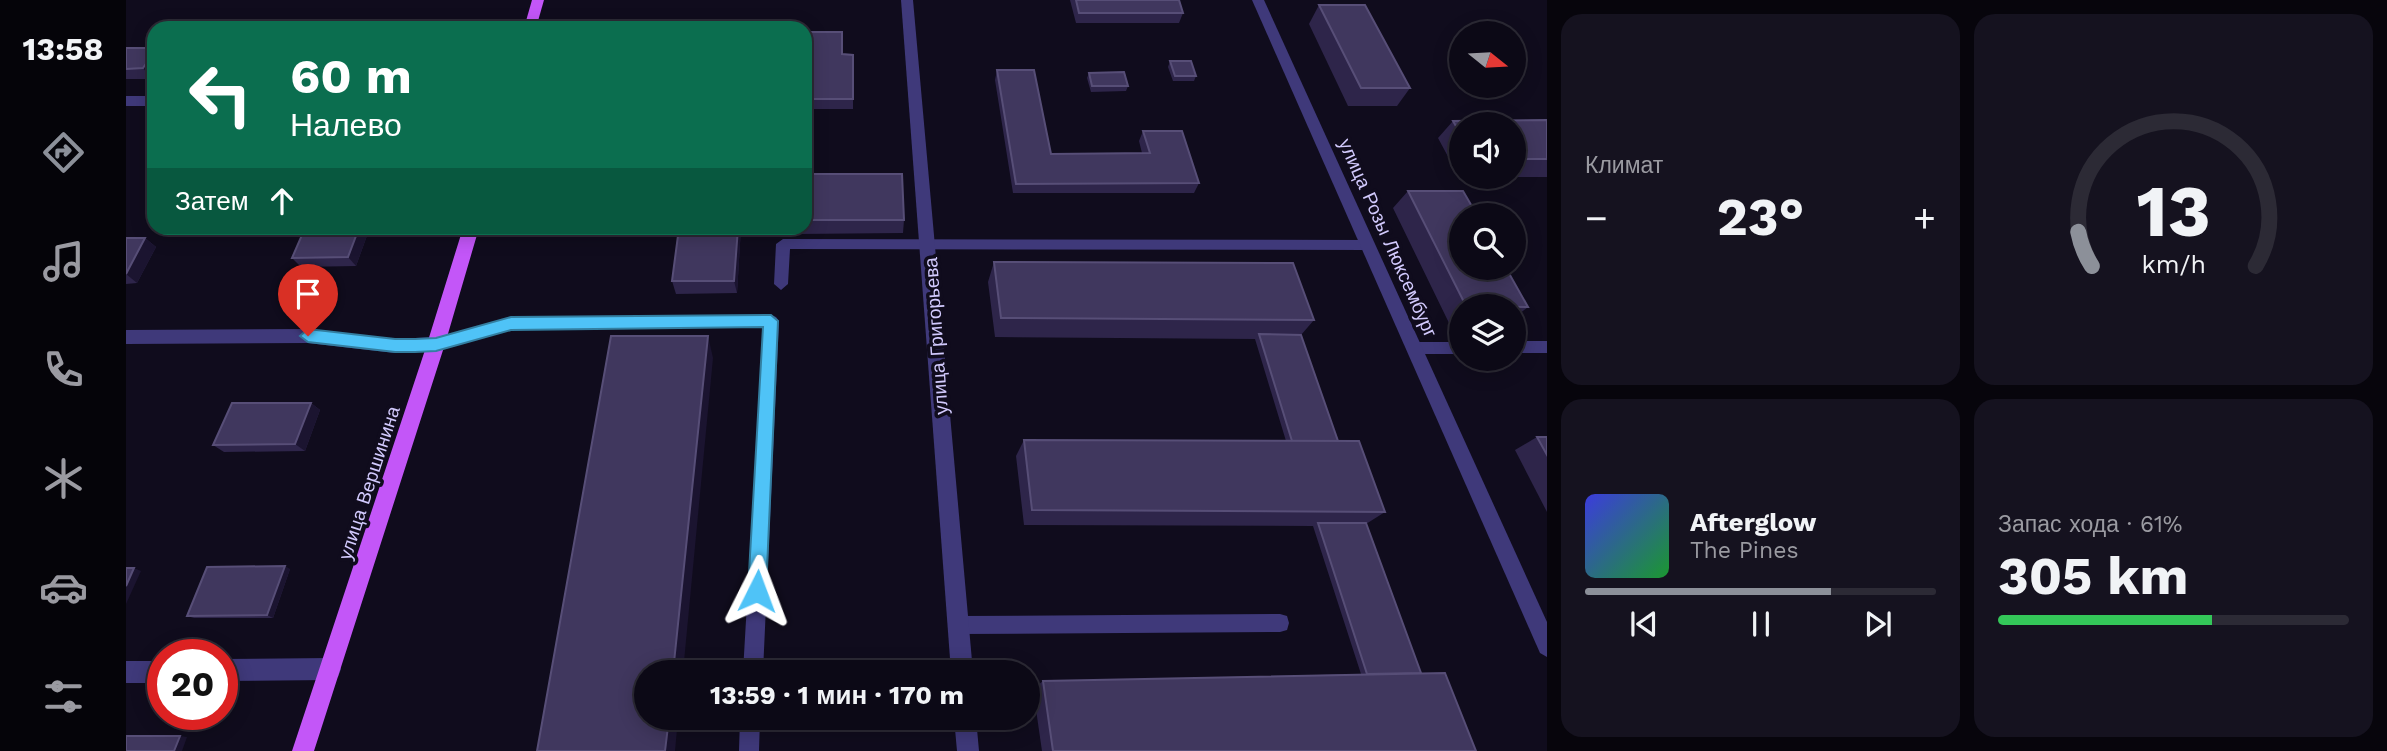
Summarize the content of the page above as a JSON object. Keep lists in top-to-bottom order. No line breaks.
{"streets":{"main road":["улица Вершинина"],"street":["улица Розы Люксембург","улица Григорьева"]},"north":"right","page":{"tabs":"13:58","tile":["Климат",["Запас хода · 61%","305 km"]],"turn":["60 m","Налево"],"then":"Затем","heat":["−","23°","+"],"song":["Afterglow","The Pines"],"limit":"20","trip":"13:59 · 1 мин · 170 m","gauge":["13","km/h"]}}
